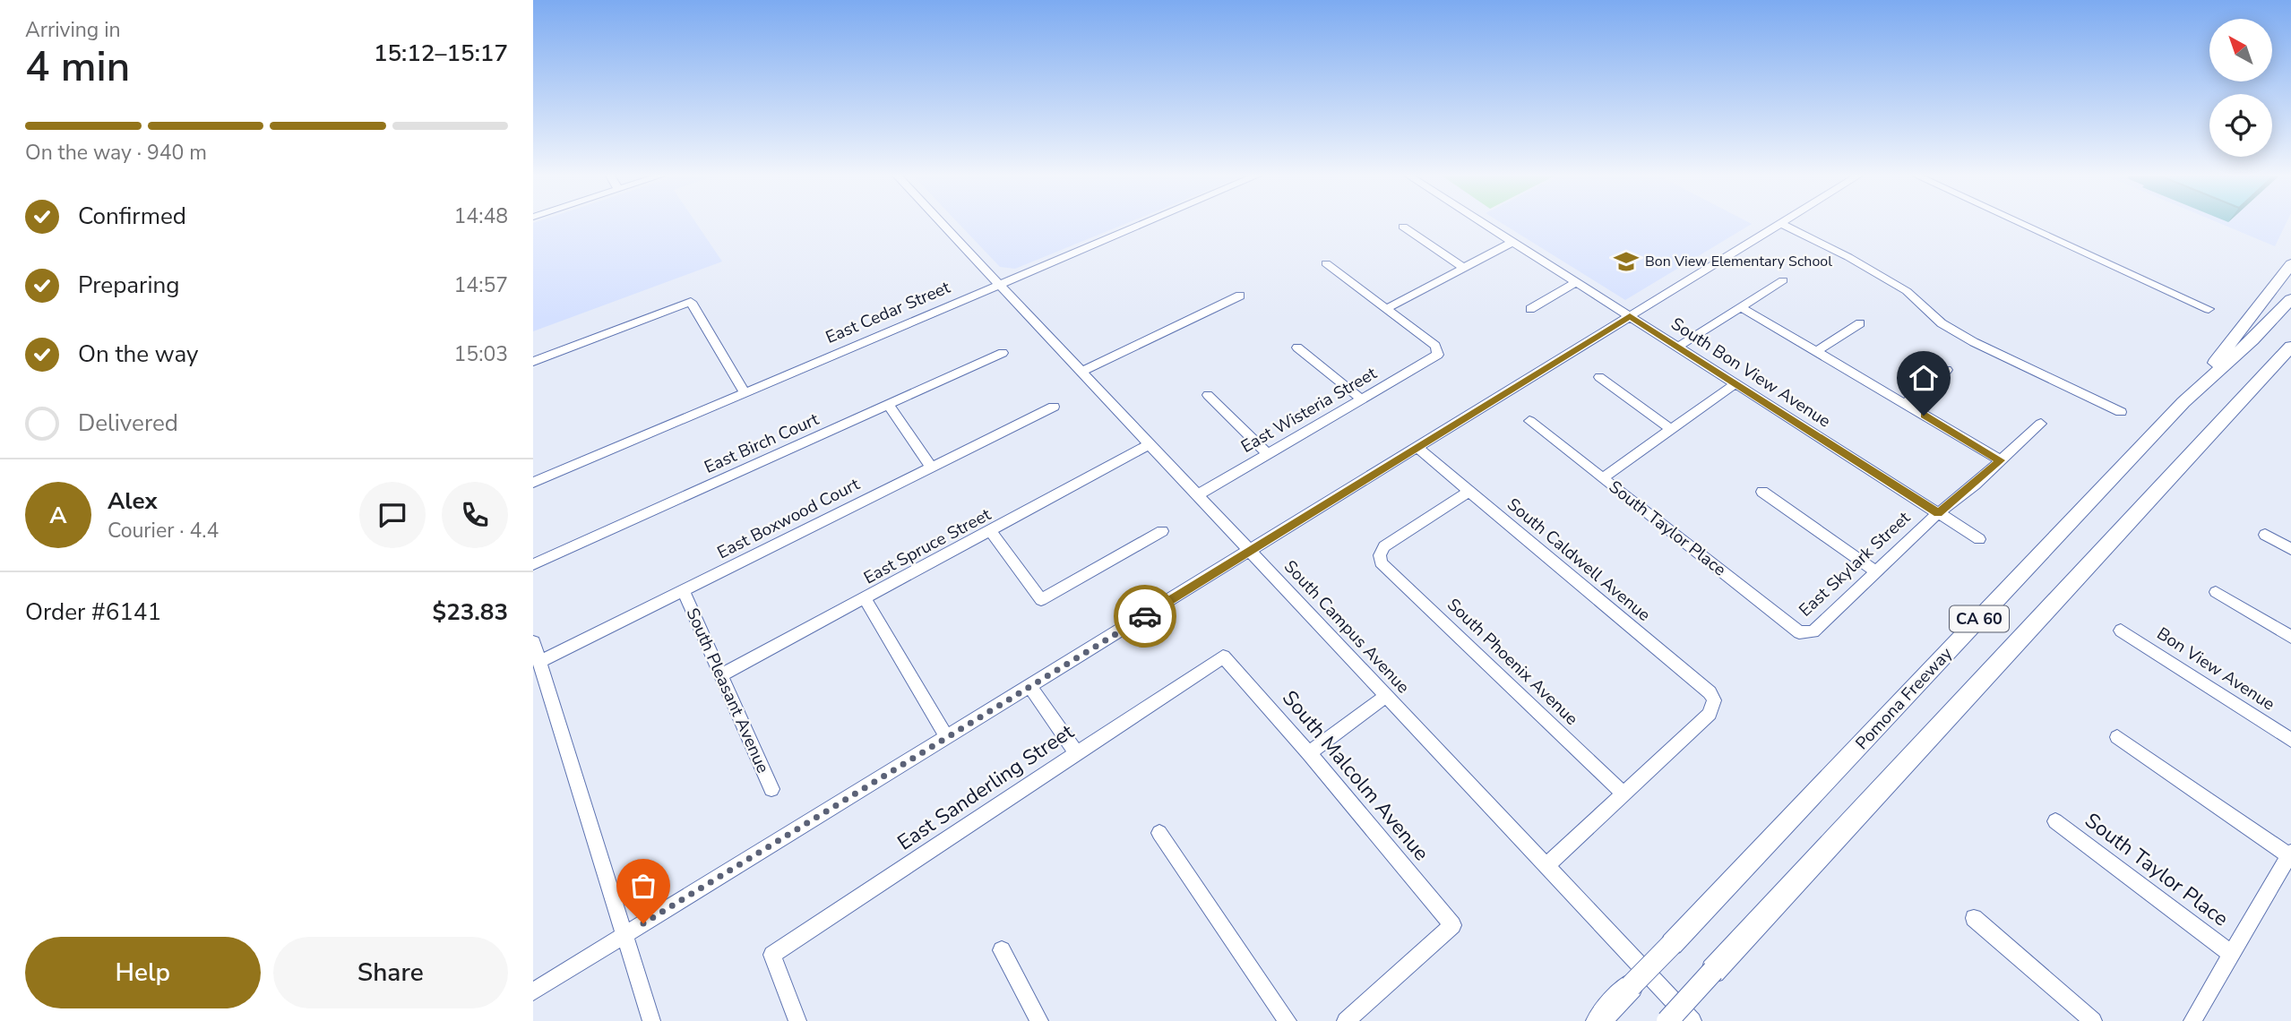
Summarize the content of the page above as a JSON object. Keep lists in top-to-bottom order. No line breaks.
{"streets":{"highway":["CA 60","Pomona Freeway"],"street":["East Cedar Street","South Bon View Avenue","East Wisteria Street","East Birch Court","East Boxwood Court","South Taylor Place","East Spruce Street","South Caldwell Avenue","East Skylark Street","South Campus Avenue","South Phoenix Avenue","Bon View Avenue","South Pleasant Avenue","South Malcolm Avenue","East Sanderling Street"]},"crossings":[["East Cedar Street","South Campus Avenue"],["South Bon View Avenue","East Skylark Street"],["East Wisteria Street","South Campus Avenue"],["East Boxwood Court","South Pleasant Avenue"],["South Taylor Place","East Skylark Street"],["East Spruce Street","South Campus Avenue"],["East Spruce Street","South Pleasant Avenue"],["South Caldwell Avenue","South Phoenix Avenue"],["South Malcolm Avenue","East Sanderling Street"]],"places":{"school or university":["Bon View Elementary School"]},"north":"top left","page":{"heading":["4 min","Arriving in","15:12–15:17"],"panel":["Alex","Courier · 4.4","Order #6141","$23.83"],"bar":"On the way · 940 m","list":[["Confirmed","14:48"],["Preparing","14:57"],["On the way","15:03"],"Delivered"],"round":"A","buttons":["Help","Share"]}}
